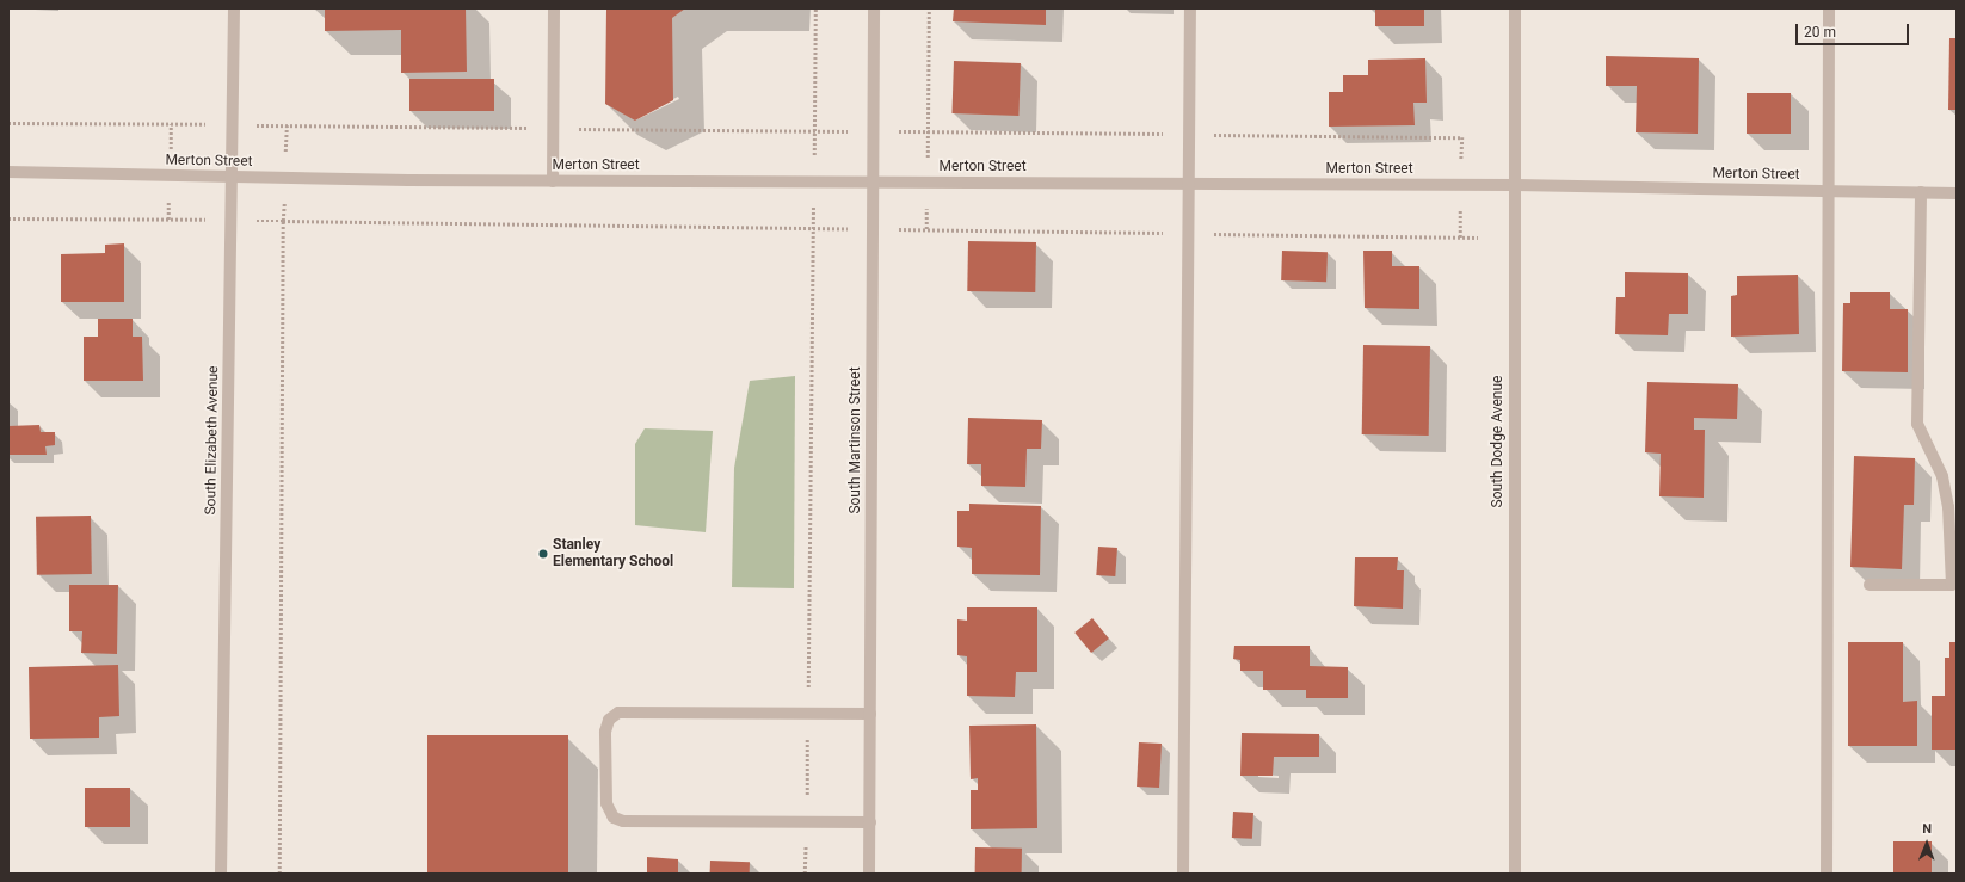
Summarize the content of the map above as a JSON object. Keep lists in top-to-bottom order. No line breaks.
{"streets":{"street":["Merton Street","South Elizabeth Avenue","South Martinson Street","South Dodge Avenue"]},"crossings":[["Merton Street","South Elizabeth Avenue"],["Merton Street","South Martinson Street"],["Merton Street","South Dodge Avenue"]],"places":["Stanley Elementary School"],"scale_bar":"20 m","north":"top"}
